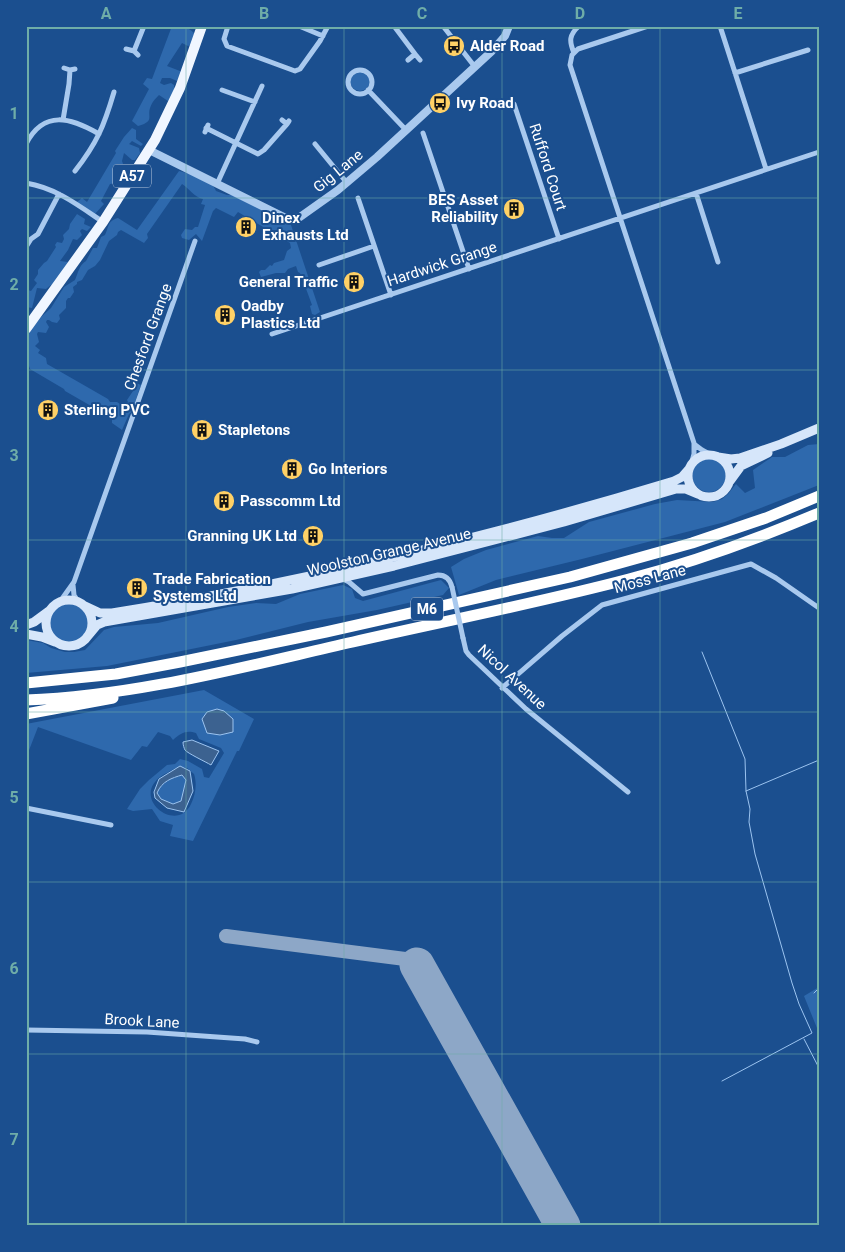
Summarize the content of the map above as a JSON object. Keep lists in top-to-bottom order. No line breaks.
{"streets":{"highway":["M6"],"main road":["A57","Woolston Grange Avenue"],"street":["Rufford Court","Gig Lane","Hardwick Grange","Chesford Grange","Moss Lane","Nicol Avenue","Brook Lane"]},"crossings":[["Rufford Court","Hardwick Grange"],["Gig Lane","A57"],["Chesford Grange","Woolston Grange Avenue"],["Woolston Grange Avenue","Nicol Avenue"],["Moss Lane","Nicol Avenue"]],"places":{"bus stop":["Alder Road","Ivy Road"],"building":["BES Asset Reliability","Dinex Exhausts Ltd","General Traffic","Oadby Plastics Ltd","Sterling PVC","Stapletons","Go Interiors","Passcomm Ltd","Granning UK Ltd","Trade Fabrication Systems Ltd"]},"grid":{"columns":["A","B","C","D","E"],"rows":["1","2","3","4","5","6","7"]}}
